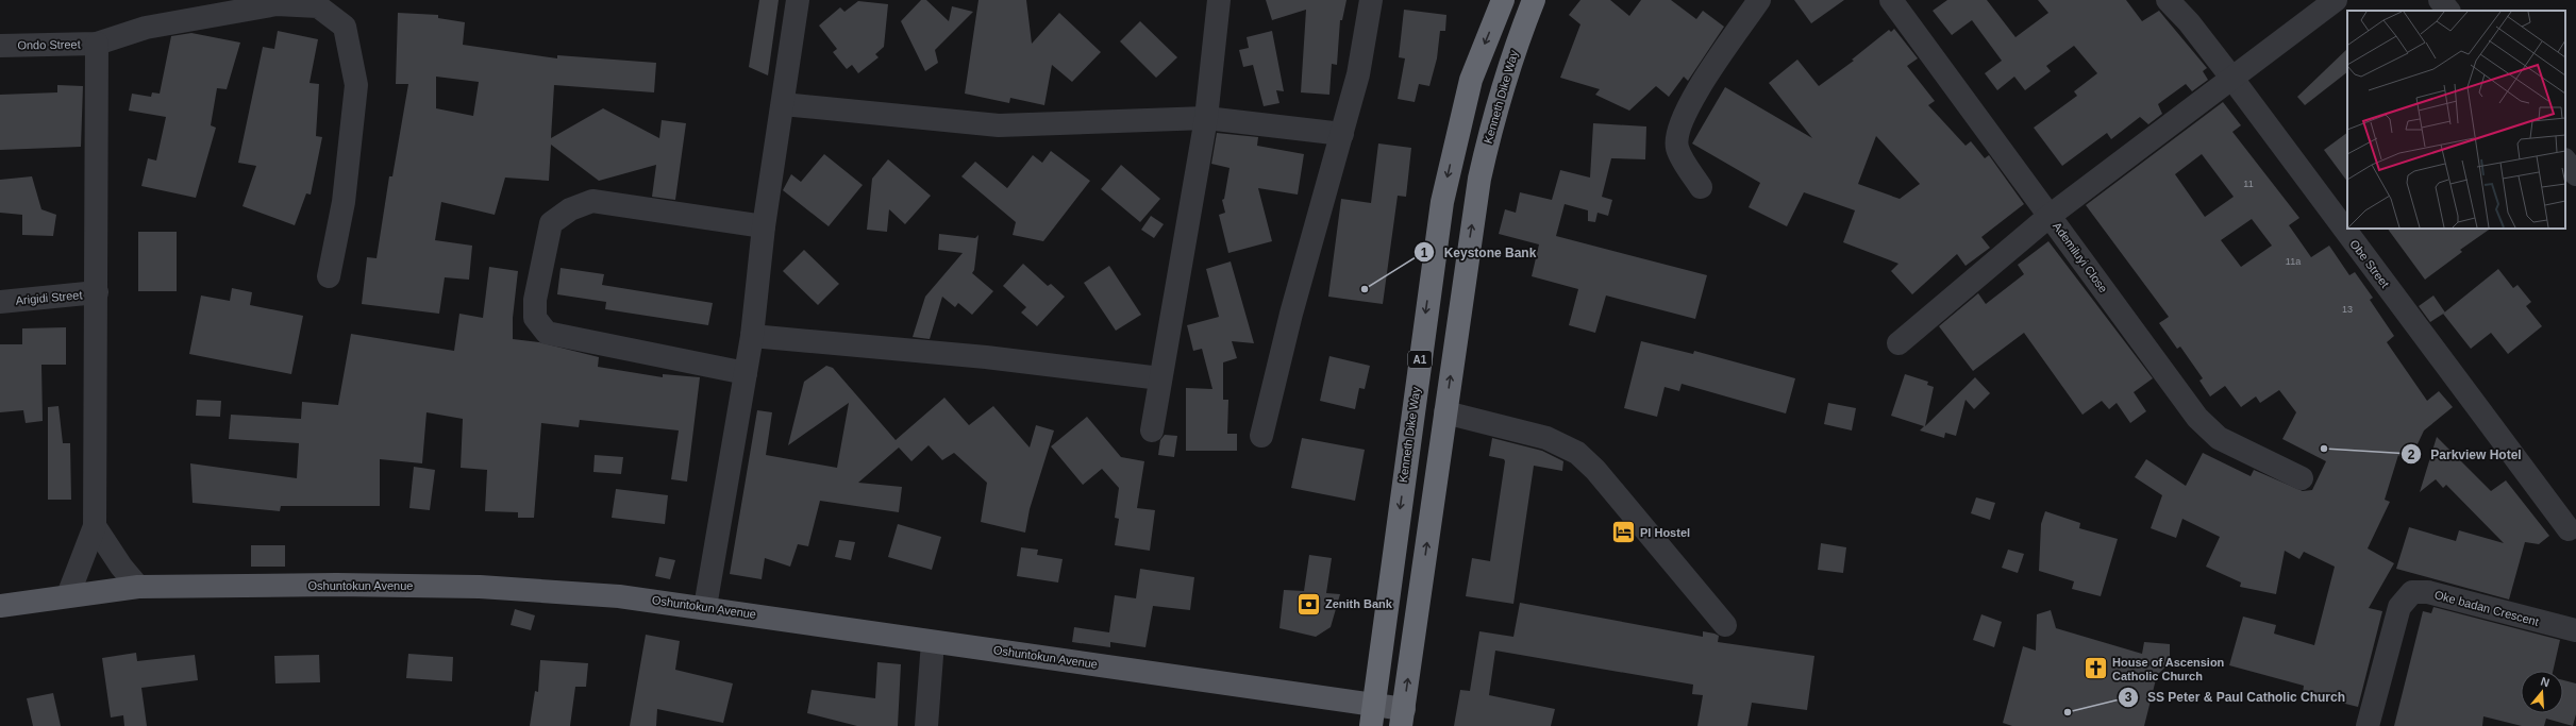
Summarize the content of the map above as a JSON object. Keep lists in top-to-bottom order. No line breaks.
{"streets":{"highway":["Kenneth Dike Way","A1"],"main road":["Oshuntokun Avenue"],"street":["Ondo Street","Ademiluyi Close","Obe Street","Arigidi Street","Oke badan Crescent"]},"crossings":[["Kenneth Dike Way","Oshuntokun Avenue"]],"places":{"other":["Keystone Bank","Parkview Hotel","SS Peter & Paul Catholic Church"],"hotel":["PI Hostel"],"bank":["Zenith Bank"],"church":["House of Ascension Catholic Church"]},"house_numbers":["11","11a","13"],"north":"top"}
